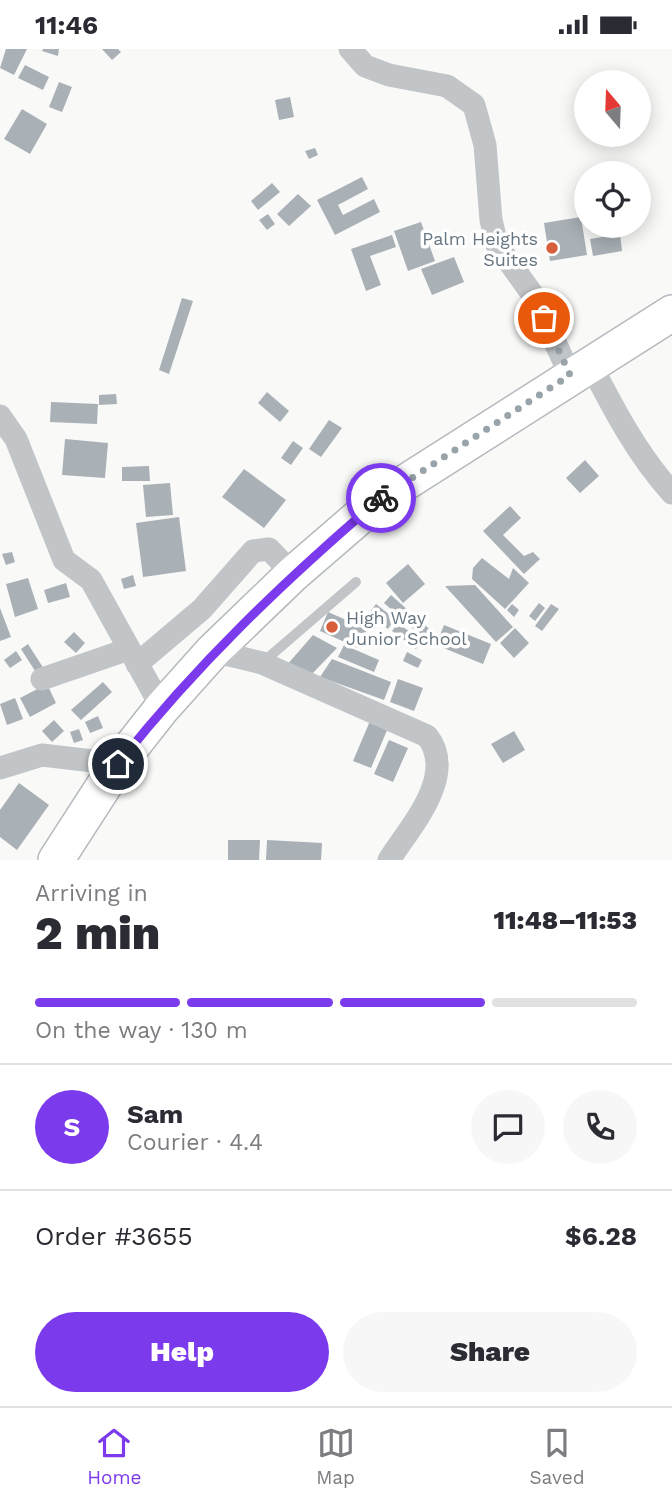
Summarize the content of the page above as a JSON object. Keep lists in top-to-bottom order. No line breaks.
{"places":["Palm Heights Suites","High Way Junior School"],"north":"top","page":{"status":"11:46","heading":["2 min","Arriving in","11:48–11:53"],"panel":["Sam","Courier · 4.4","Order #3655","$6.28"],"bar":"On the way · 130 m","round":"S","buttons":["Help","Share"],"tabs":["Home","Map","Saved"]}}
